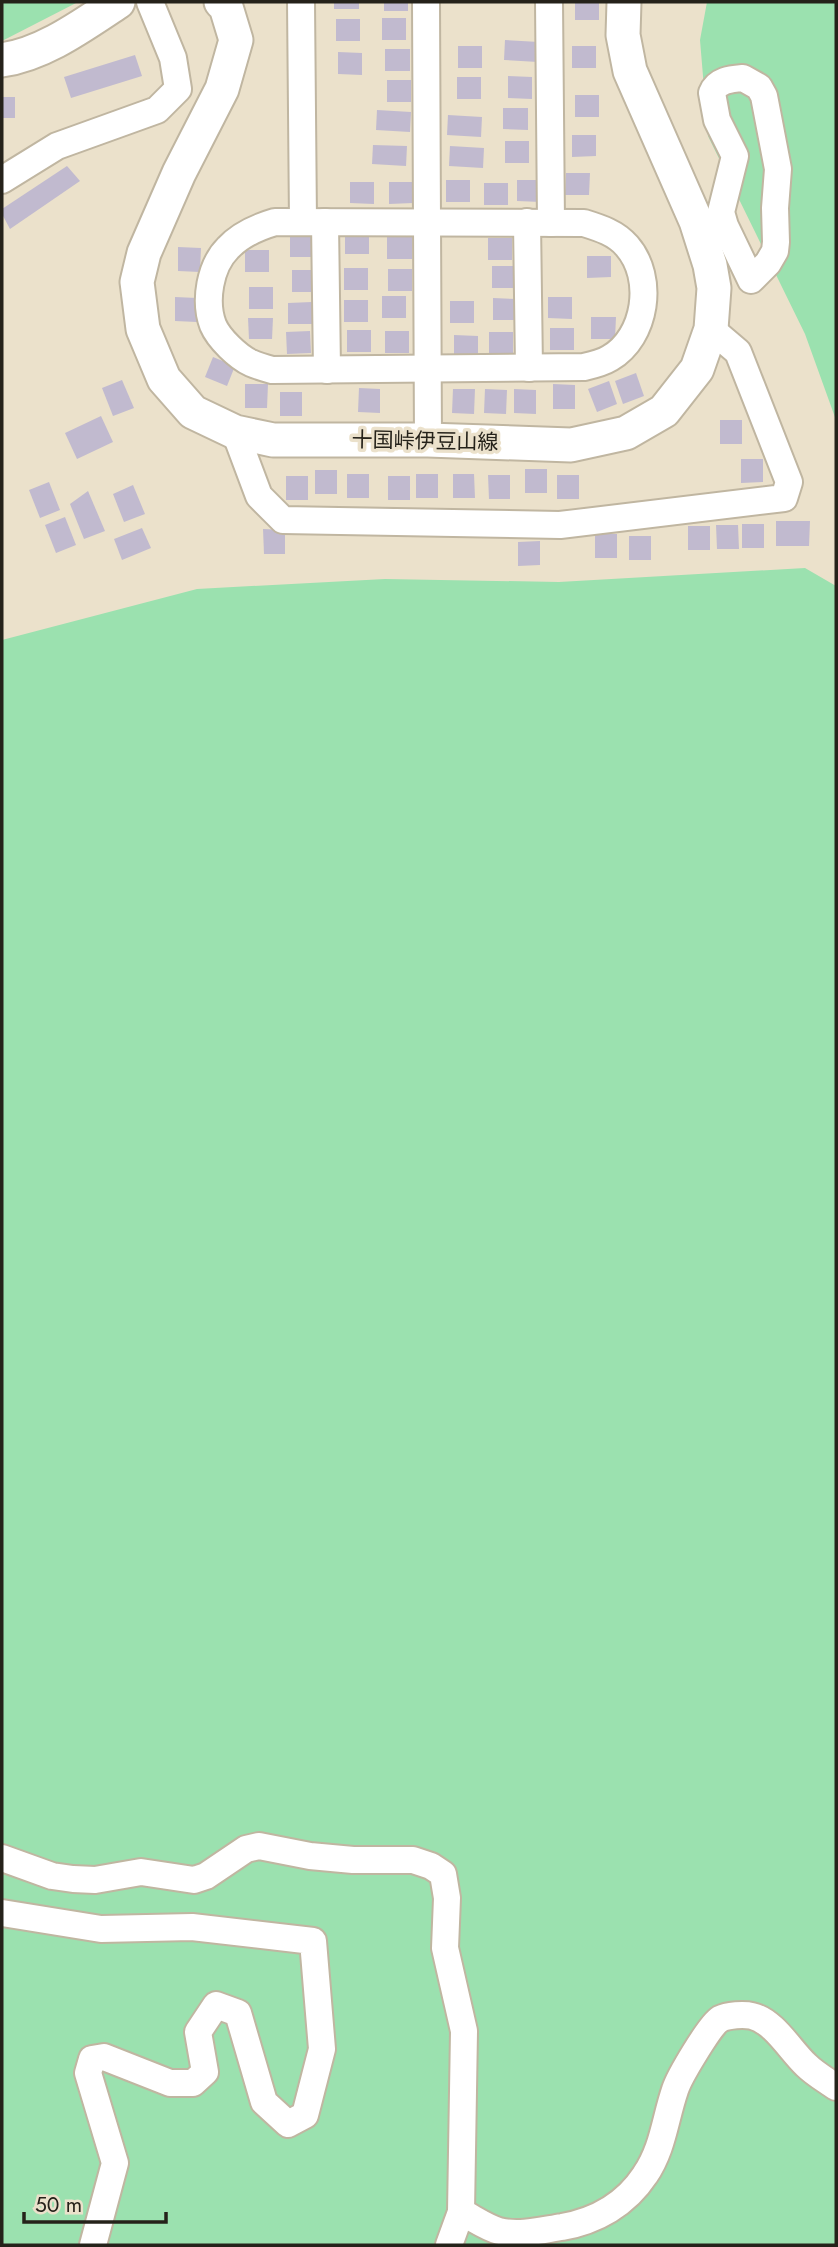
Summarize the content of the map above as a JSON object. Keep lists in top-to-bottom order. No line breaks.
{"streets":{"main road":["十国峠伊豆山線"]},"scale_bar":"50 m"}
